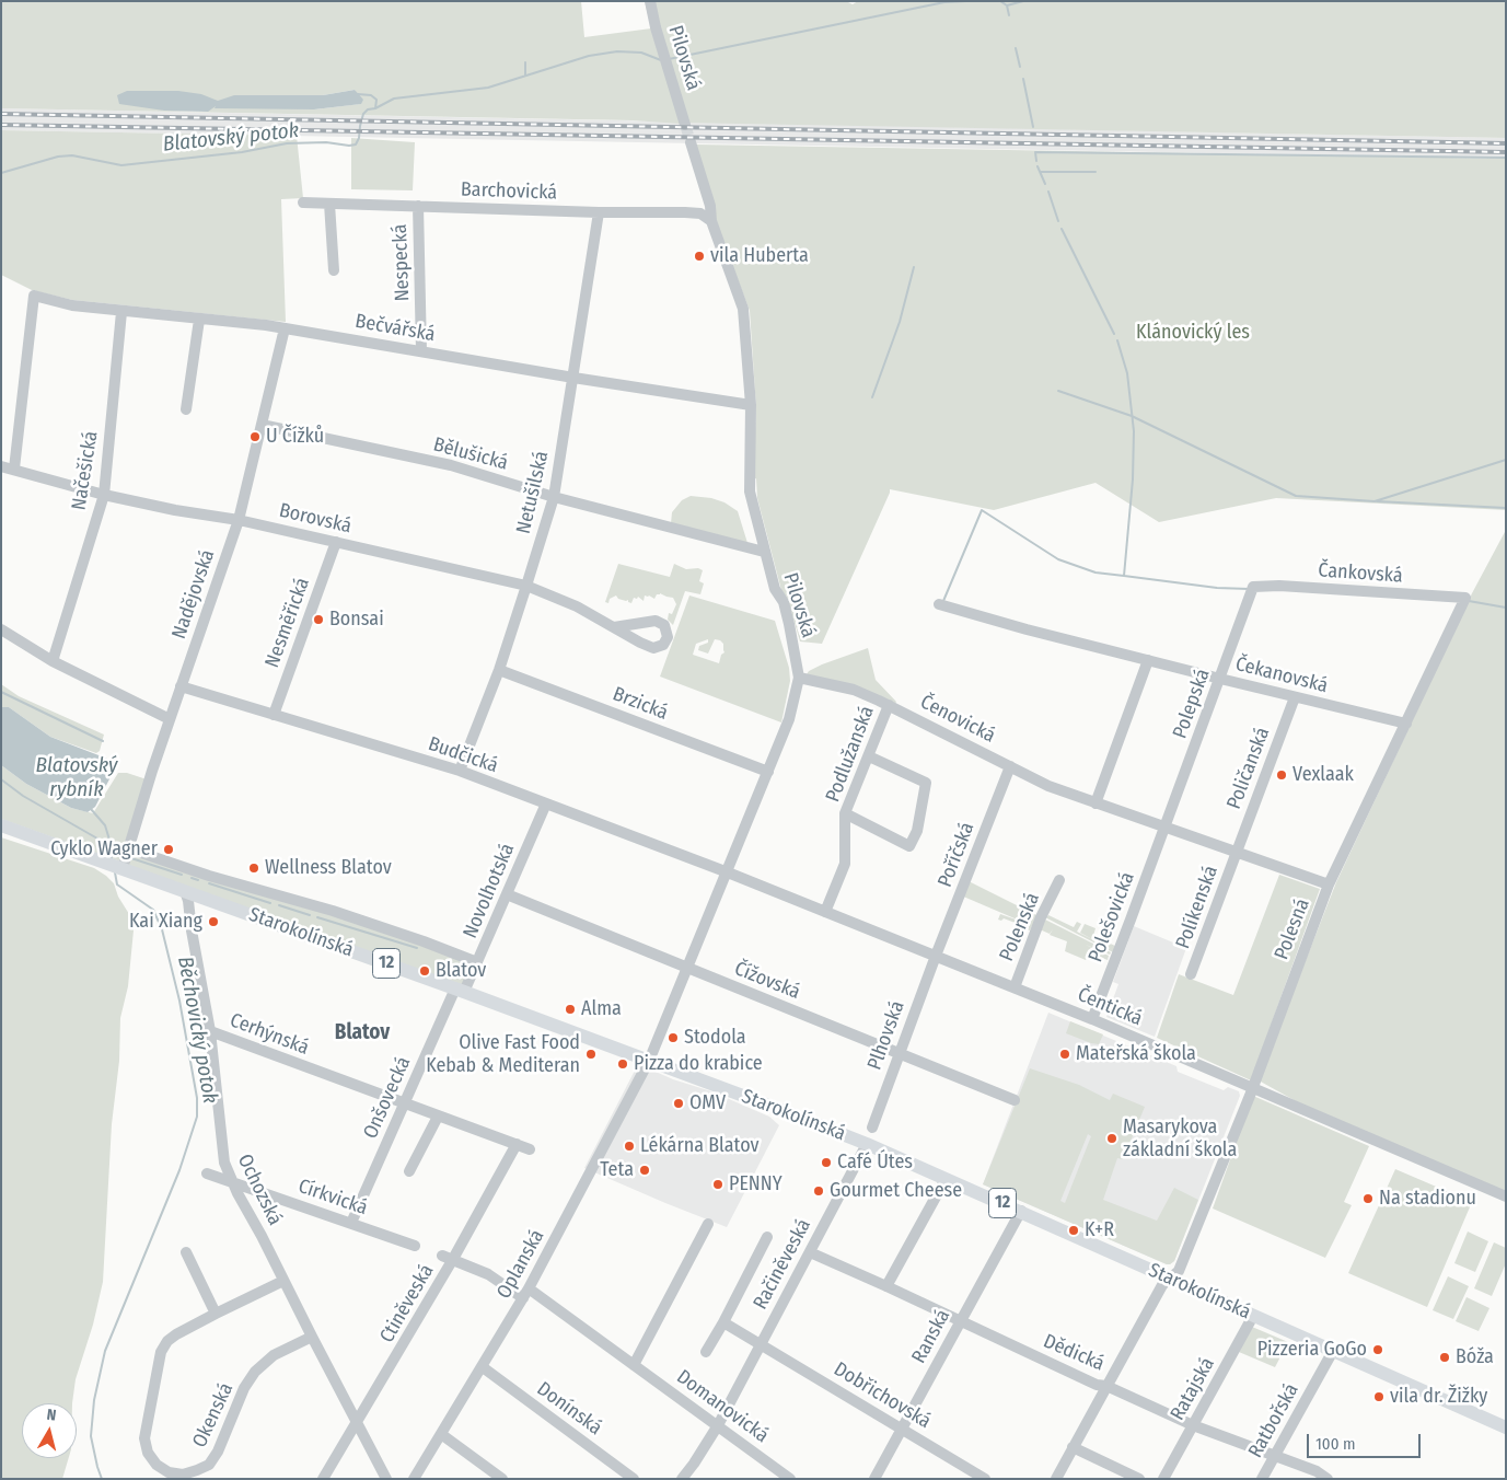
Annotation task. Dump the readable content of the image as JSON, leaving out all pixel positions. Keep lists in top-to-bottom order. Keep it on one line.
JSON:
{"streets":{"main road":["Starokolínská","12"],"street":["Pilovská","Barchovická","Nespecká","Bečvářská","Bělušická","Načešická","Netušilská","Borovská","Čankovská","Nadějovská","Nesměřická","Čekanovská","Brzická","Polepská","Čenovická","Podlužanská","Budčická","Poličanská","Poříčská","Novolhotská","Políkenská","Polešovická","Polenská","Polesná","Čížovská","Čentická","Cerhýnská","Plhovská","Onšovecká","Ochozská","Církvická","Oplanská","Račiněveská","Ctiněveská","Ranská","Dědická","Ratajská","Dobřichovská","Domanovická","Donínská","Okenská","Ratbořská"]},"crossings":[["Pilovská","Barchovická"],["Pilovská","Bečvářská"],["Pilovská","Bělušická"],["Pilovská","Brzická"],["Pilovská","Čenovická"],["Pilovská","Budčická"],["Pilovská","Starokolínská"],["Pilovská","Čížovská"],["Pilovská","Čentická"],["Pilovská","Oplanská"],["Barchovická","Nespecká"],["Barchovická","Netušilská"],["Nespecká","Bečvářská"],["Bečvářská","Načešická"],["Bečvářská","Netušilská"],["Bečvářská","Borovská"],["Bečvářská","Nadějovská"],["Bělušická","Netušilská"],["Bělušická","Nadějovská"],["Načešická","Borovská"],["Netušilská","Borovská"],["Netušilská","Brzická"],["Netušilská","Budčická"],["Borovská","Nadějovská"],["Borovská","Nesměřická"],["Čankovská","Polepská"],["Čankovská","Polesná"],["Nadějovská","Budčická"],["Nadějovská","Starokolínská"],["Nesměřická","Budčická"],["Čekanovská","Polepská"],["Čekanovská","Poličanská"],["Čekanovská","Polesná"],["Polepská","Čenovická"],["Polepská","Polešovická"],["Čenovická","Podlužanská"],["Čenovická","Poličanská"],["Čenovická","Poříčská"],["Čenovická","Políkenská"],["Čenovická","Polešovická"],["Čenovická","Polesná"],["Podlužanská","Čentická"],["Budčická","Novolhotská"],["Budčická","Čentická"],["Poličanská","Políkenská"],["Poříčská","Čentická"],["Poříčská","Plhovská"],["Novolhotská","Starokolínská"],["Novolhotská","Čížovská"],["Novolhotská","Onšovecká"],["Polešovická","Čentická"],["Polenská","Čentická"],["Polesná","Starokolínská"],["Polesná","Čentická"],["Polesná","Dědická"],["Starokolínská","Onšovecká"],["Starokolínská","Ochozská"],["Starokolínská","Oplanská"],["Starokolínská","Račiněveská"],["Starokolínská","Ranská"],["Starokolínská","Ratajská"],["Starokolínská","Ratbořská"],["Čížovská","Plhovská"],["Čentická","Plhovská"],["Cerhýnská","Onšovecká"],["Cerhýnská","Ochozská"],["Cerhýnská","Ctiněveská"],["Onšovecká","Církvická"],["Ochozská","Církvická"],["Ochozská","Ctiněveská"],["Ochozská","Okenská"],["Oplanská","Domanovická"],["Oplanská","Donínská"],["Račiněveská","Dědická"],["Račiněveská","Dobřichovská"],["Račiněveská","Domanovická"],["Ranská","Dědická"],["Ranská","Dobřichovská"],["Dědická","Ratajská"],["Dědická","Ratbořská"]],"districts":["Blatov"],"water":["Blatovský potok","Blatovský rybník","Běchovický potok"],"parks":["Klánovický les"],"places":["vila Huberta","U Čížků","Bonsai","Vexlaak","Cyklo Wagner","Wellness Blatov","Kai Xiang","Blatov","Alma","Stodola","Olive Fast Food Kebab & Mediteran","Mateřská škola","Pizza do krabice","OMV","Masarykova základní škola","Lékárna Blatov","Café Útes","Teta","PENNY","Gourmet Cheese","Na stadionu","K+R","Pizzeria GoGo","Bóža","vila dr. Žižky"],"scale_bar":"100 m","north":"top"}
